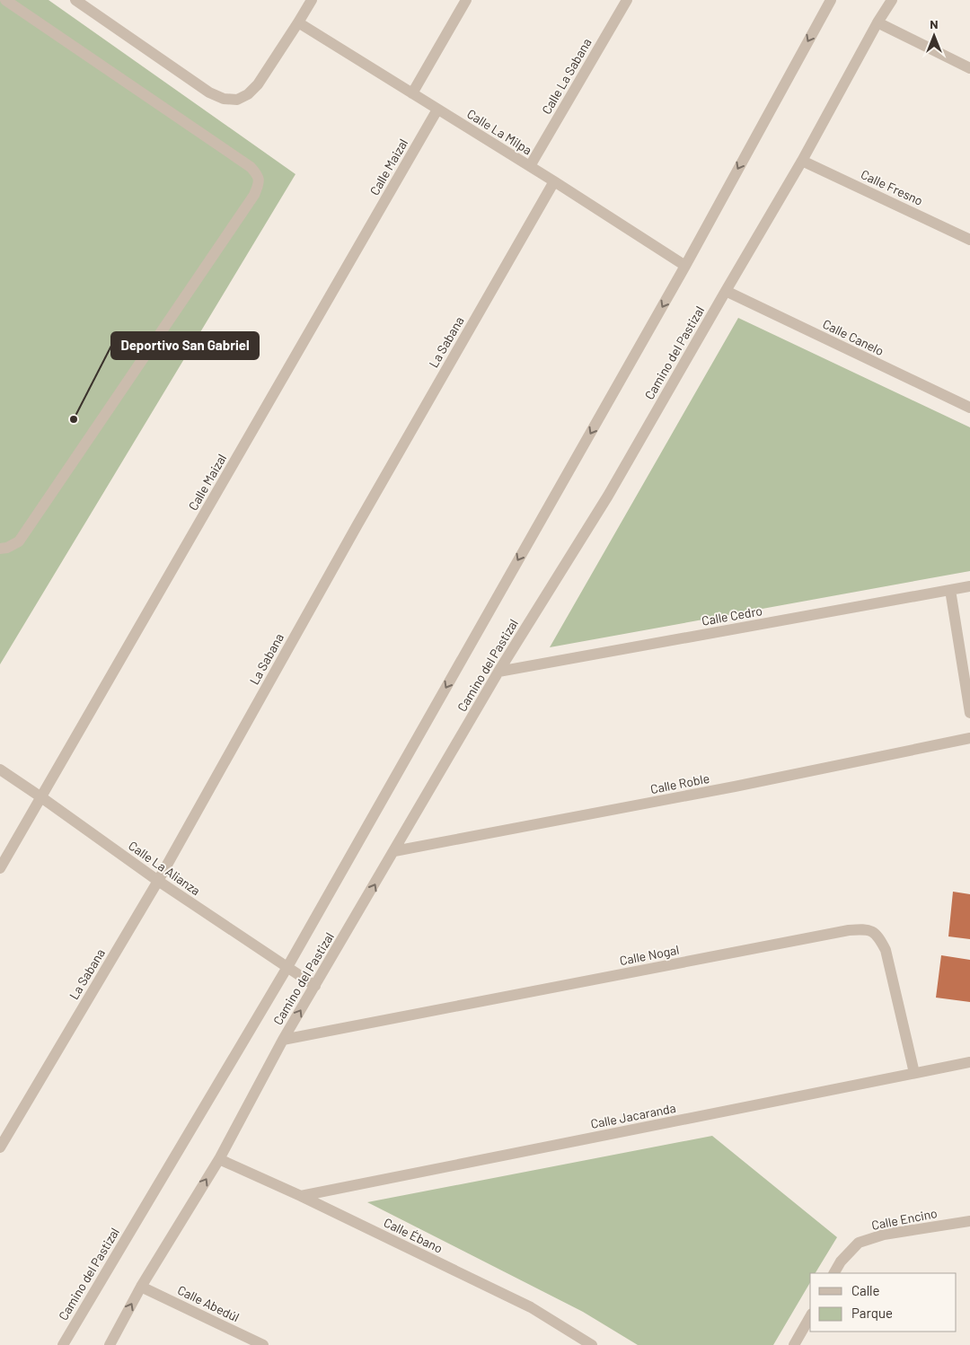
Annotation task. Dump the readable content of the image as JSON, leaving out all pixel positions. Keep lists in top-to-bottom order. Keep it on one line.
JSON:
{"streets":{"street":["Calle La Sabana","Calle La Milpa","Calle Maizal","Calle Fresno","Calle Canelo","La Sabana","Camino del Pastizal","Calle Cedro","Calle Roble","Calle La Alianza","Calle Nogal","Calle Jacaranda","Calle Encino","Calle Ébano","Calle Abedúl"]},"crossings":[["Calle La Sabana","Calle La Milpa"],["Calle La Milpa","Calle Maizal"],["Calle La Milpa","La Sabana"],["Calle La Milpa","Camino del Pastizal"],["Calle Maizal","Calle La Alianza"],["Calle Fresno","Camino del Pastizal"],["Calle Canelo","Camino del Pastizal"],["La Sabana","Calle La Alianza"],["Camino del Pastizal","Calle Cedro"],["Camino del Pastizal","Calle Roble"],["Camino del Pastizal","Calle La Alianza"],["Camino del Pastizal","Calle Nogal"],["Camino del Pastizal","Calle Ébano"],["Camino del Pastizal","Calle Abedúl"],["Calle Nogal","Calle Jacaranda"],["Calle Jacaranda","Calle Ébano"]],"places":["Deportivo San Gabriel"],"legend":["Calle","Parque"],"north":"top"}
